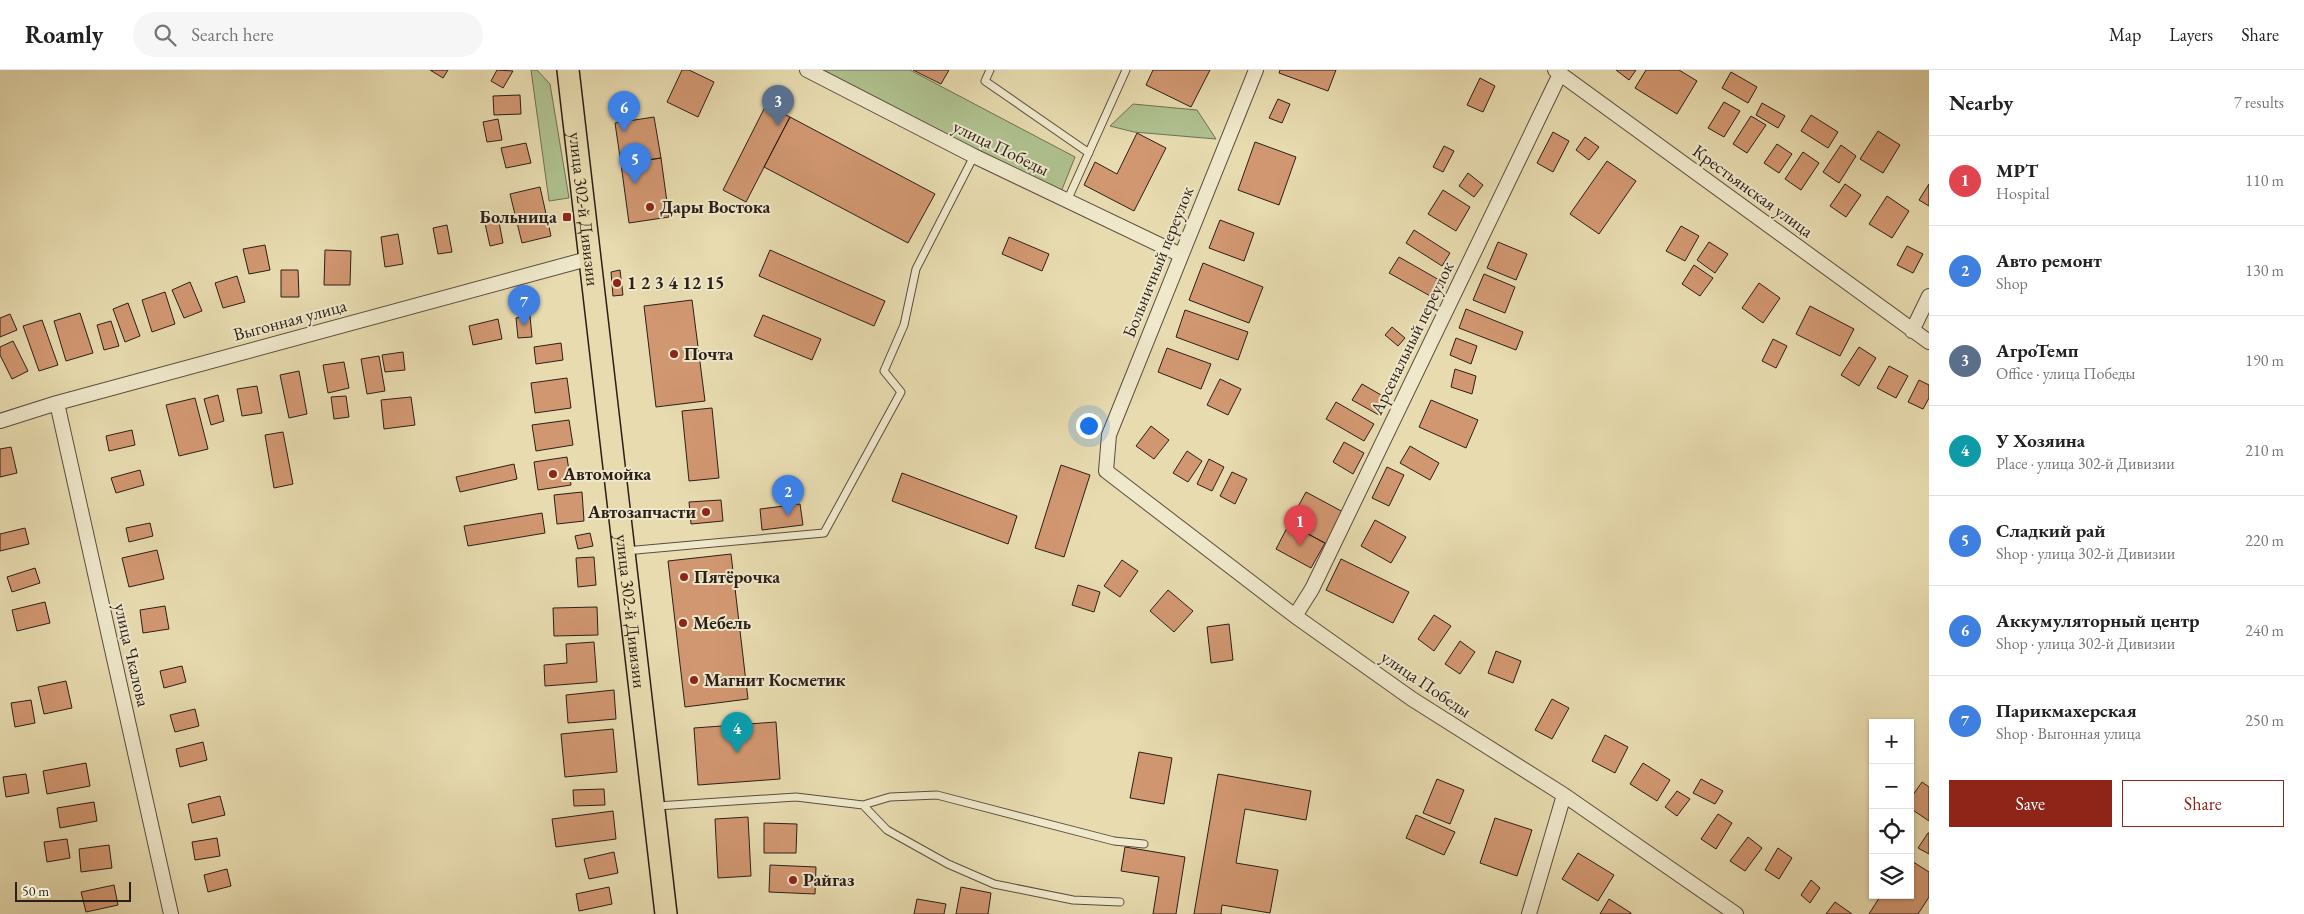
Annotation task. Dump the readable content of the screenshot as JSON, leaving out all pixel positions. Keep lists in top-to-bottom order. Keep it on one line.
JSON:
{"streets":{"main road":["улица 302-й Дивизии"],"street":["улица Победы","Крестьянская улица","Больничный переулок","Выгонная улица","Арсенальный переулок","улица Чкалова"]},"crossings":[["улица Победы","Больничный переулок"],["улица Победы","Арсенальный переулок"],["Крестьянская улица","Арсенальный переулок"],["улица 302-й Дивизии","Выгонная улица"],["Выгонная улица","улица Чкалова"]],"places":{"other":["Дары Востока","1 2 3 4 12 15","Почта","Автомойка","Автозапчасти","Пятёрочка","Мебель","Магнит Косметик","Райгаз"],"transit":["Больница"]},"scale_bar":"50 m","page":{"header":"Roamly","search":"Search here","nav":["Map","Layers","Share"],"heading":["Nearby","7 results"],"pins":["3","6","5","7","2","1","4"],"list":[{"mark":"1","name":"МРТ","note":"Hospital","value":"110 m"},{"mark":"2","name":"Авто ремонт","note":"Shop","value":"130 m"},{"mark":"3","name":"АгроТемп","note":"Office · улица Победы","value":"190 m"},{"mark":"4","name":"У Хозяина","note":"Place · улица 302-й Дивизии","value":"210 m"},{"mark":"5","name":"Сладкий рай","note":"Shop · улица 302-й Дивизии","value":"220 m"},{"mark":"6","name":"Аккумуляторный центр","note":"Shop · улица 302-й Дивизии","value":"240 m"},{"mark":"7","name":"Парикмахерская","note":"Shop · Выгонная улица","value":"250 m"}],"map_buttons":["+","−"],"buttons":["Save","Share"],"scale":"50 m"}}
